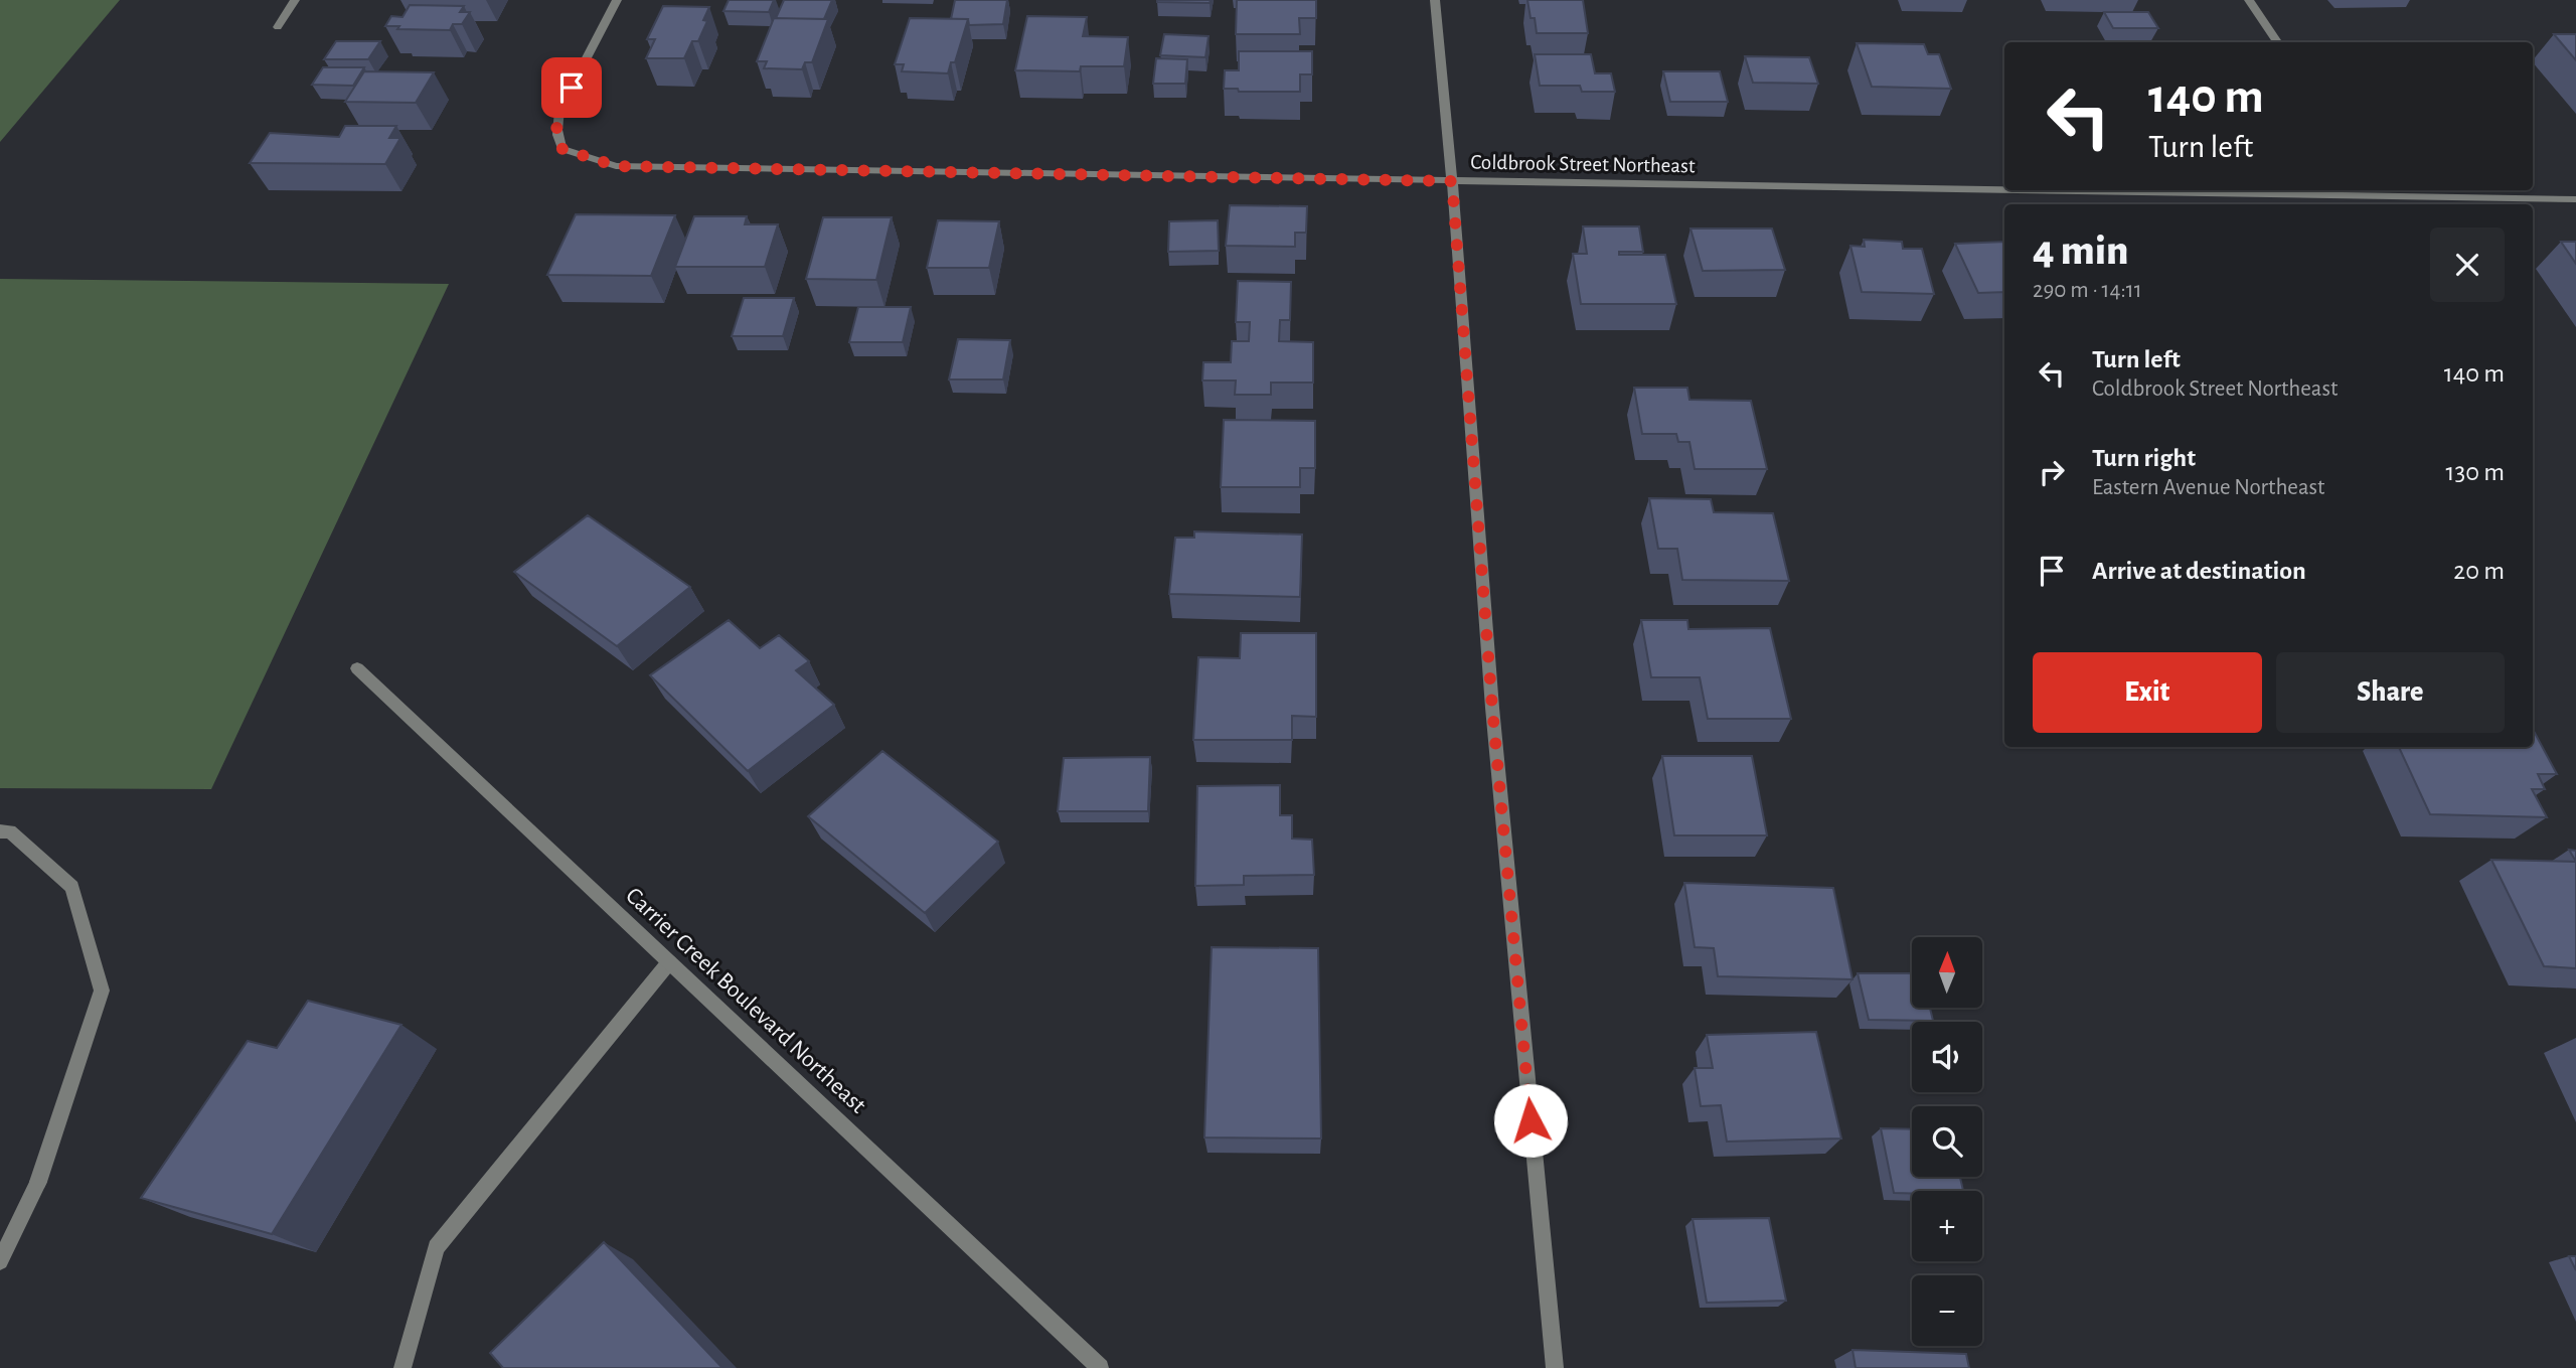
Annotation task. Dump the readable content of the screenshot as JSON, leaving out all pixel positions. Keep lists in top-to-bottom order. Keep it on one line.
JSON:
{"streets":{"street":["Coldbrook Street Northeast","Carrier Creek Boulevard Northeast"]},"north":"top","page":{"turn":["140 m","Turn left"],"heading":["4 min","290 m · 14:11"],"list":[{"name":"Turn left","note":"Coldbrook Street Northeast","value":"140 m"},{"name":"Turn right","note":"Eastern Avenue Northeast","value":"130 m"},{"name":"Arrive at destination","value":"20 m"}],"buttons":["Exit","Share"],"map_buttons":["+","−"]}}
